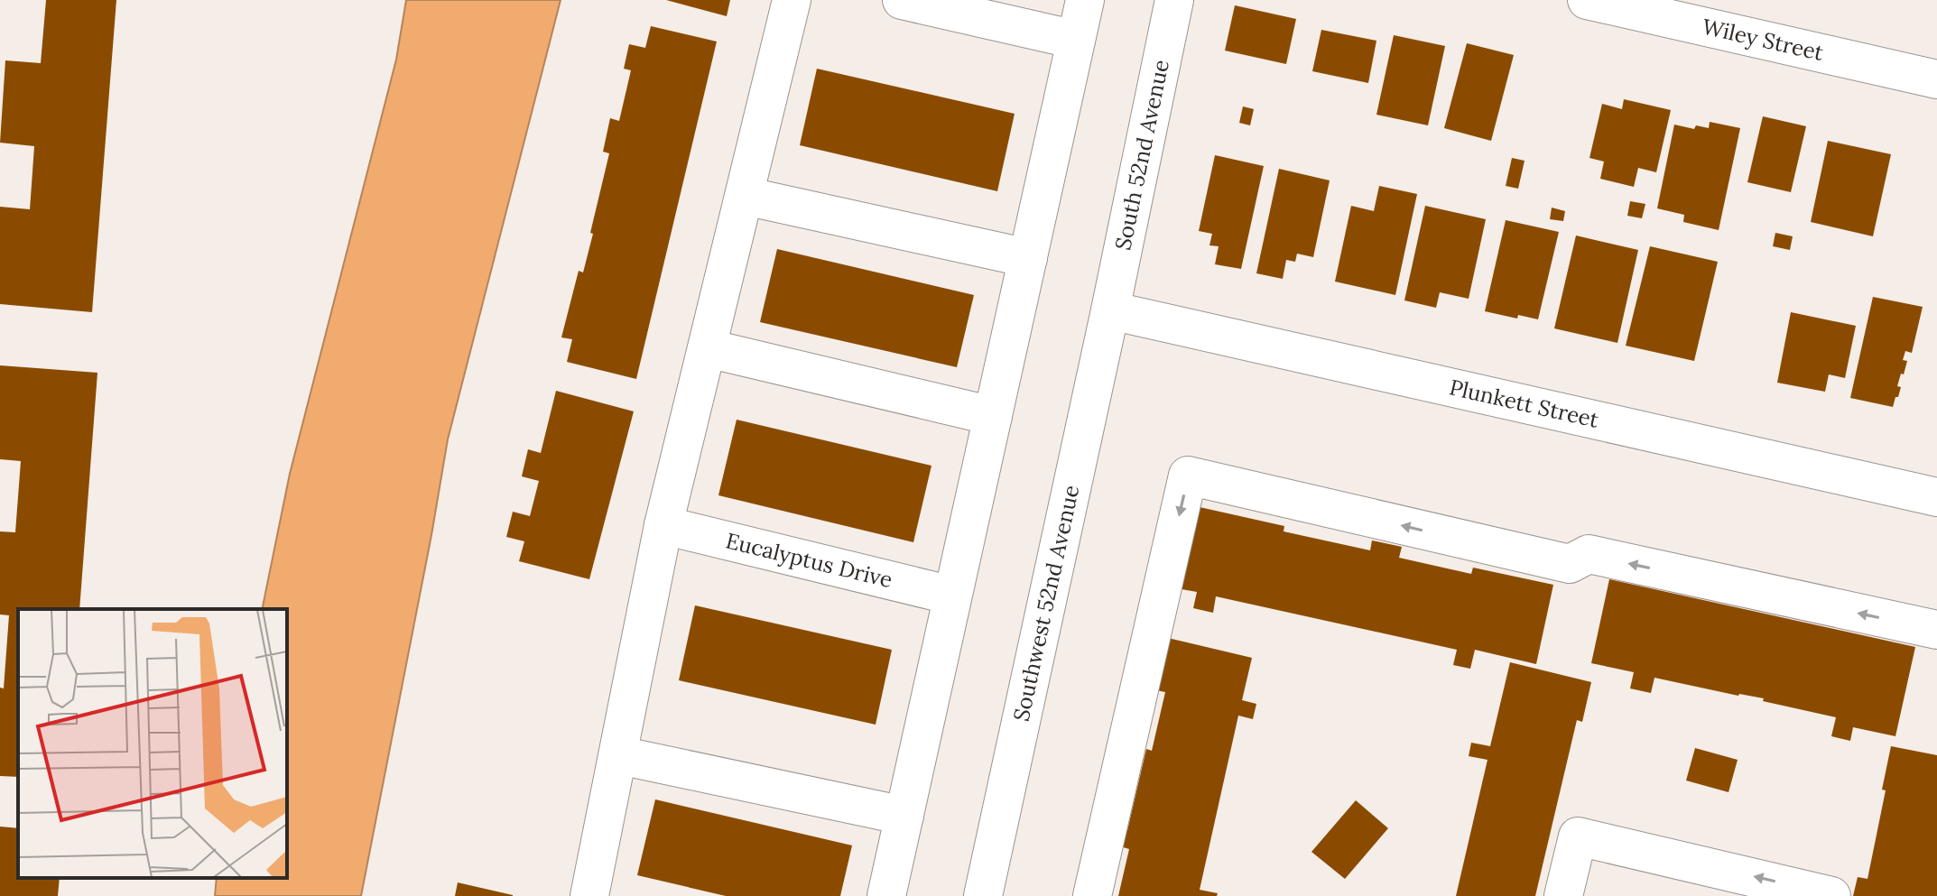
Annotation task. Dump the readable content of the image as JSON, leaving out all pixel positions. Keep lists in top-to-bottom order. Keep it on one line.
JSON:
{"streets":{"street":["Wiley Street","South 52nd Avenue","Plunkett Street","Eucalyptus Drive","Southwest 52nd Avenue"]},"crossings":[["South 52nd Avenue","Plunkett Street"],["South 52nd Avenue","Southwest 52nd Avenue"],["Plunkett Street","Southwest 52nd Avenue"]]}
